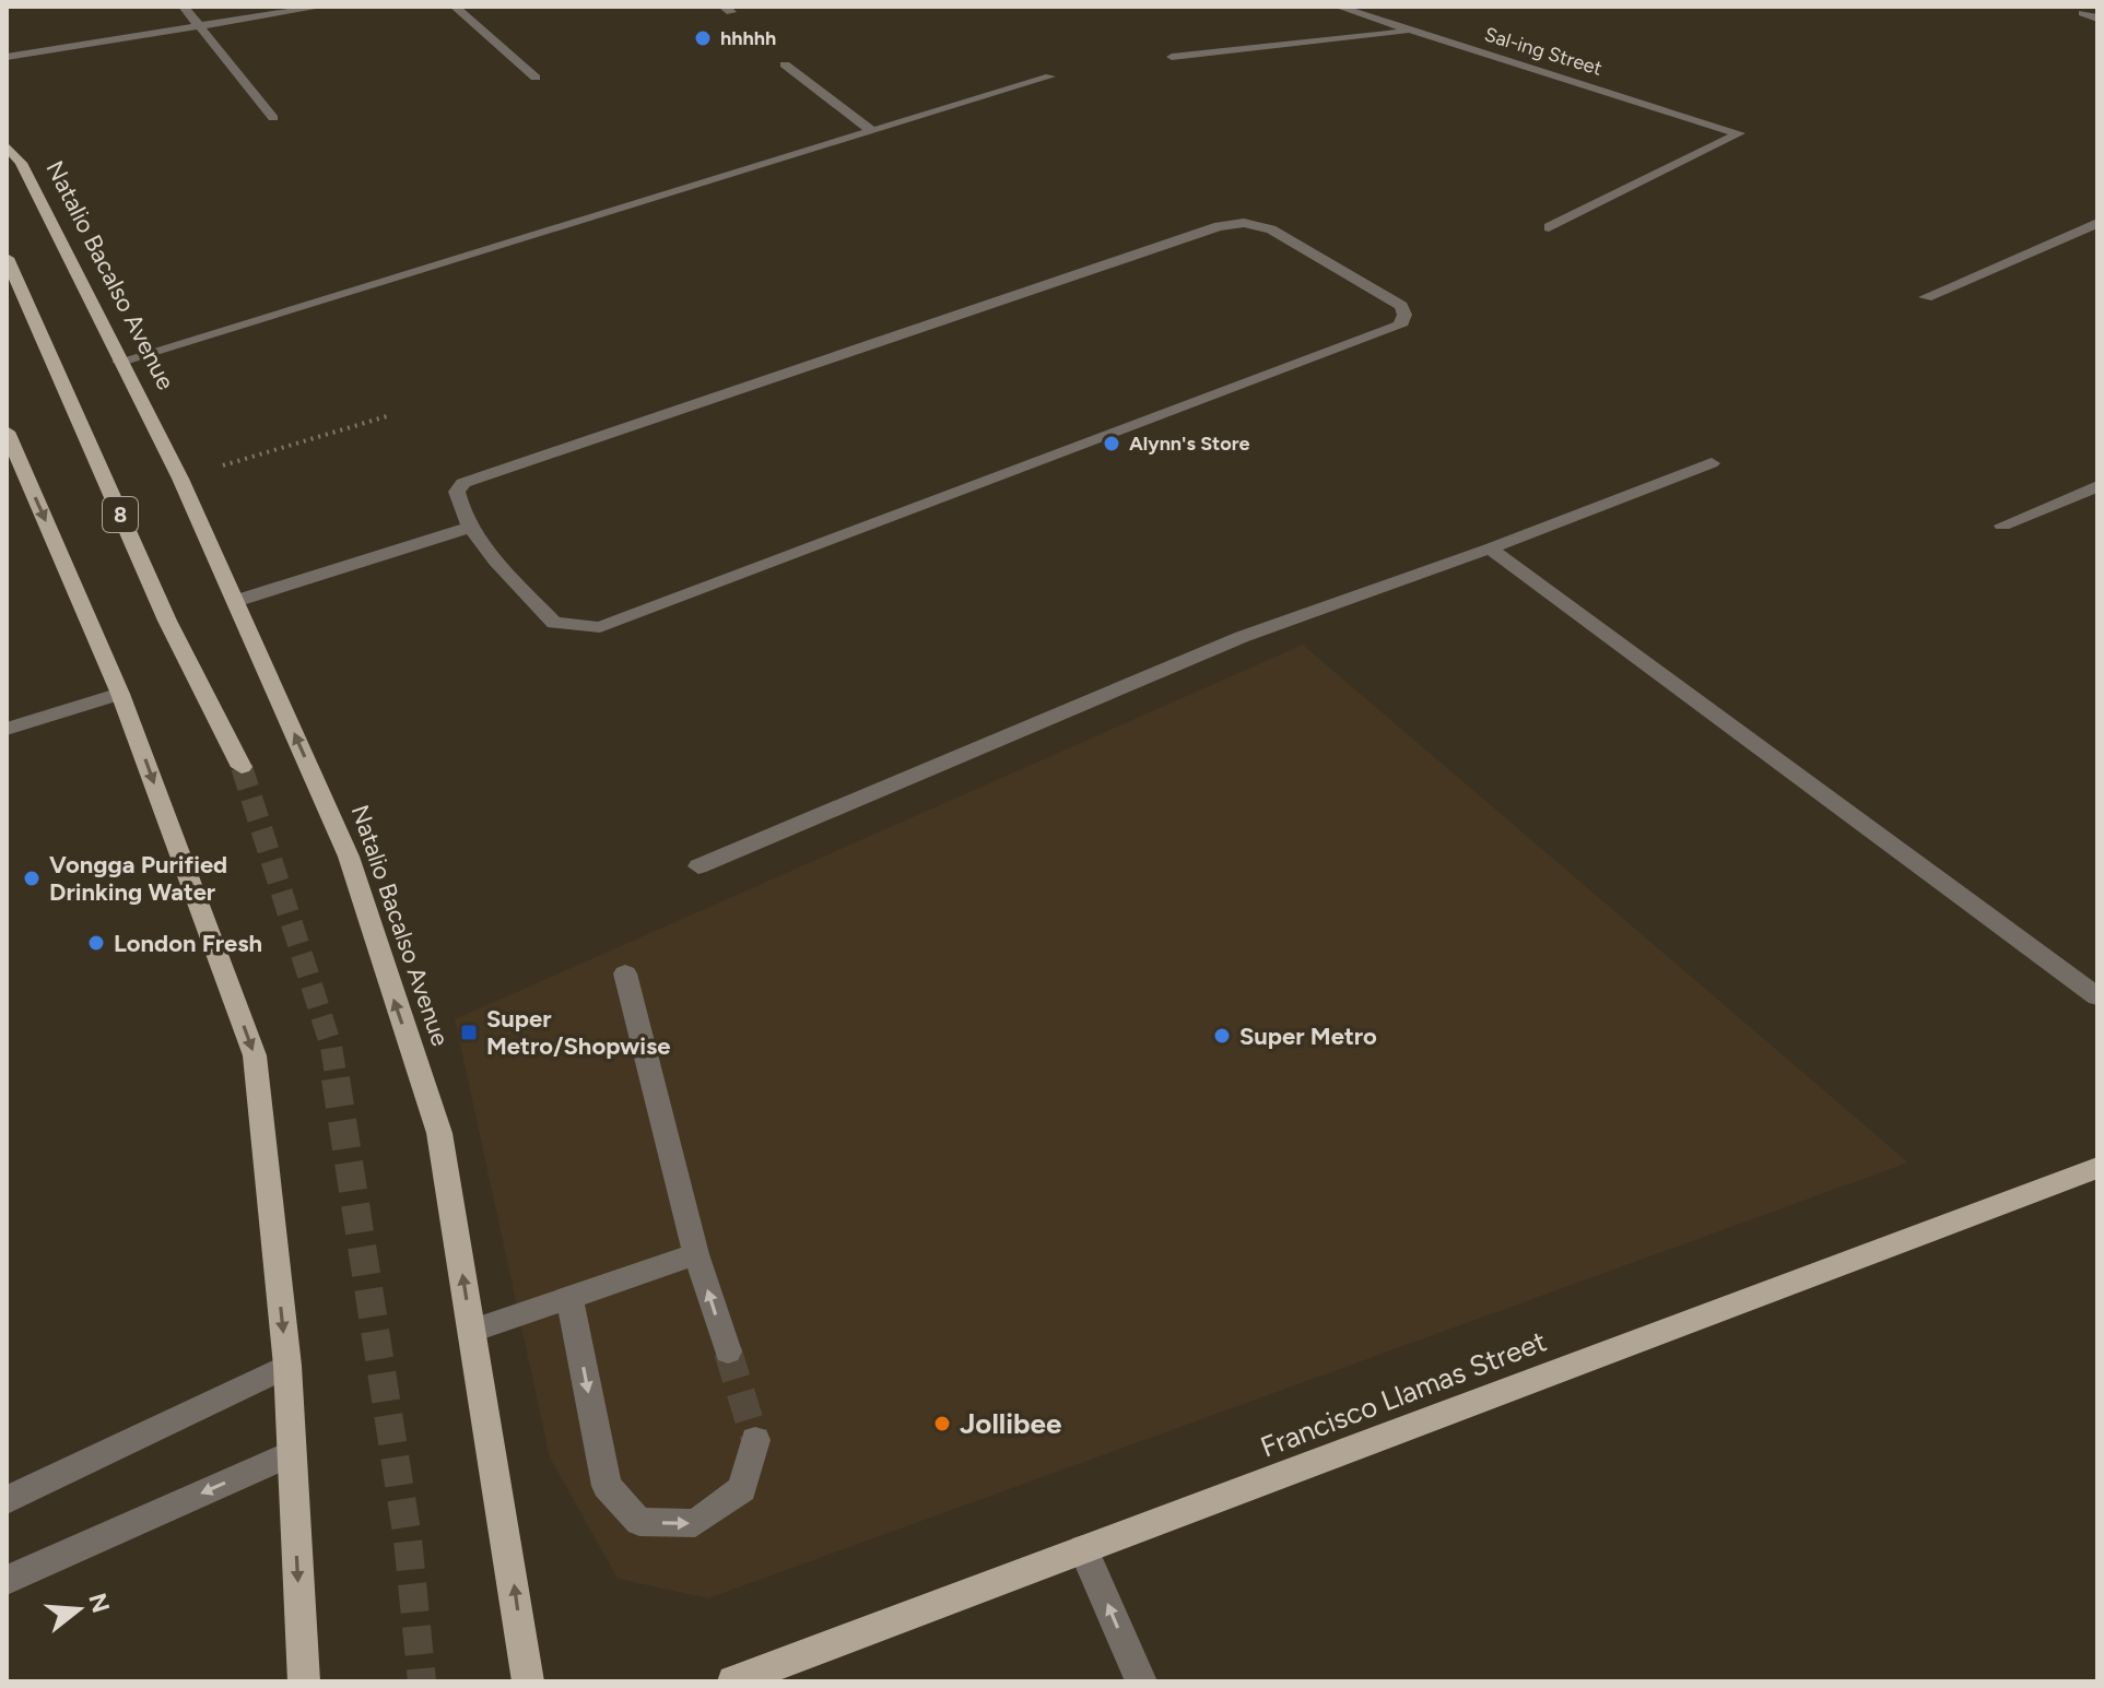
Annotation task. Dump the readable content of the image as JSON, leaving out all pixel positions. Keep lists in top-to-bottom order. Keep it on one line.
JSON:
{"streets":{"main road":["Natalio Bacalso Avenue","8","Francisco Llamas Street"],"street":["Sal-ing Street"]},"places":{"other":["hhhhh","Alynn's Store","Vongga Purified Drinking Water","London Fresh","Super Metro","Jollibee"],"transit":["Super Metro/Shopwise"]},"north":"right"}
